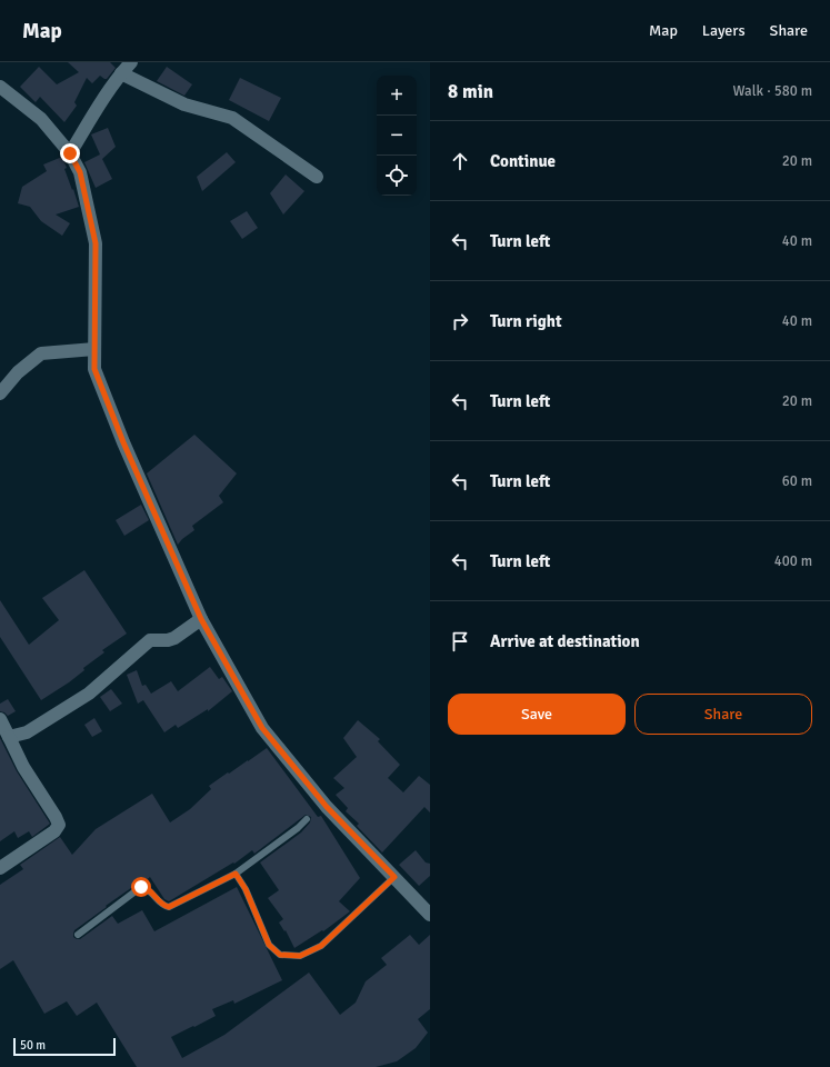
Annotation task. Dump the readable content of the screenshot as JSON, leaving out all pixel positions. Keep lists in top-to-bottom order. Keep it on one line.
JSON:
{"scale_bar":"50 m","page":{"header":"Map","nav":["Map","Layers","Share"],"heading":["8 min","Walk · 580 m"],"map_buttons":["+","−"],"list":[["Continue","20 m"],["Turn left","40 m"],["Turn right","40 m"],["Turn left","20 m"],["Turn left","60 m"],["Turn left","400 m"],"Arrive at destination"],"buttons":["Save","Share"],"scale":"50 m"}}
